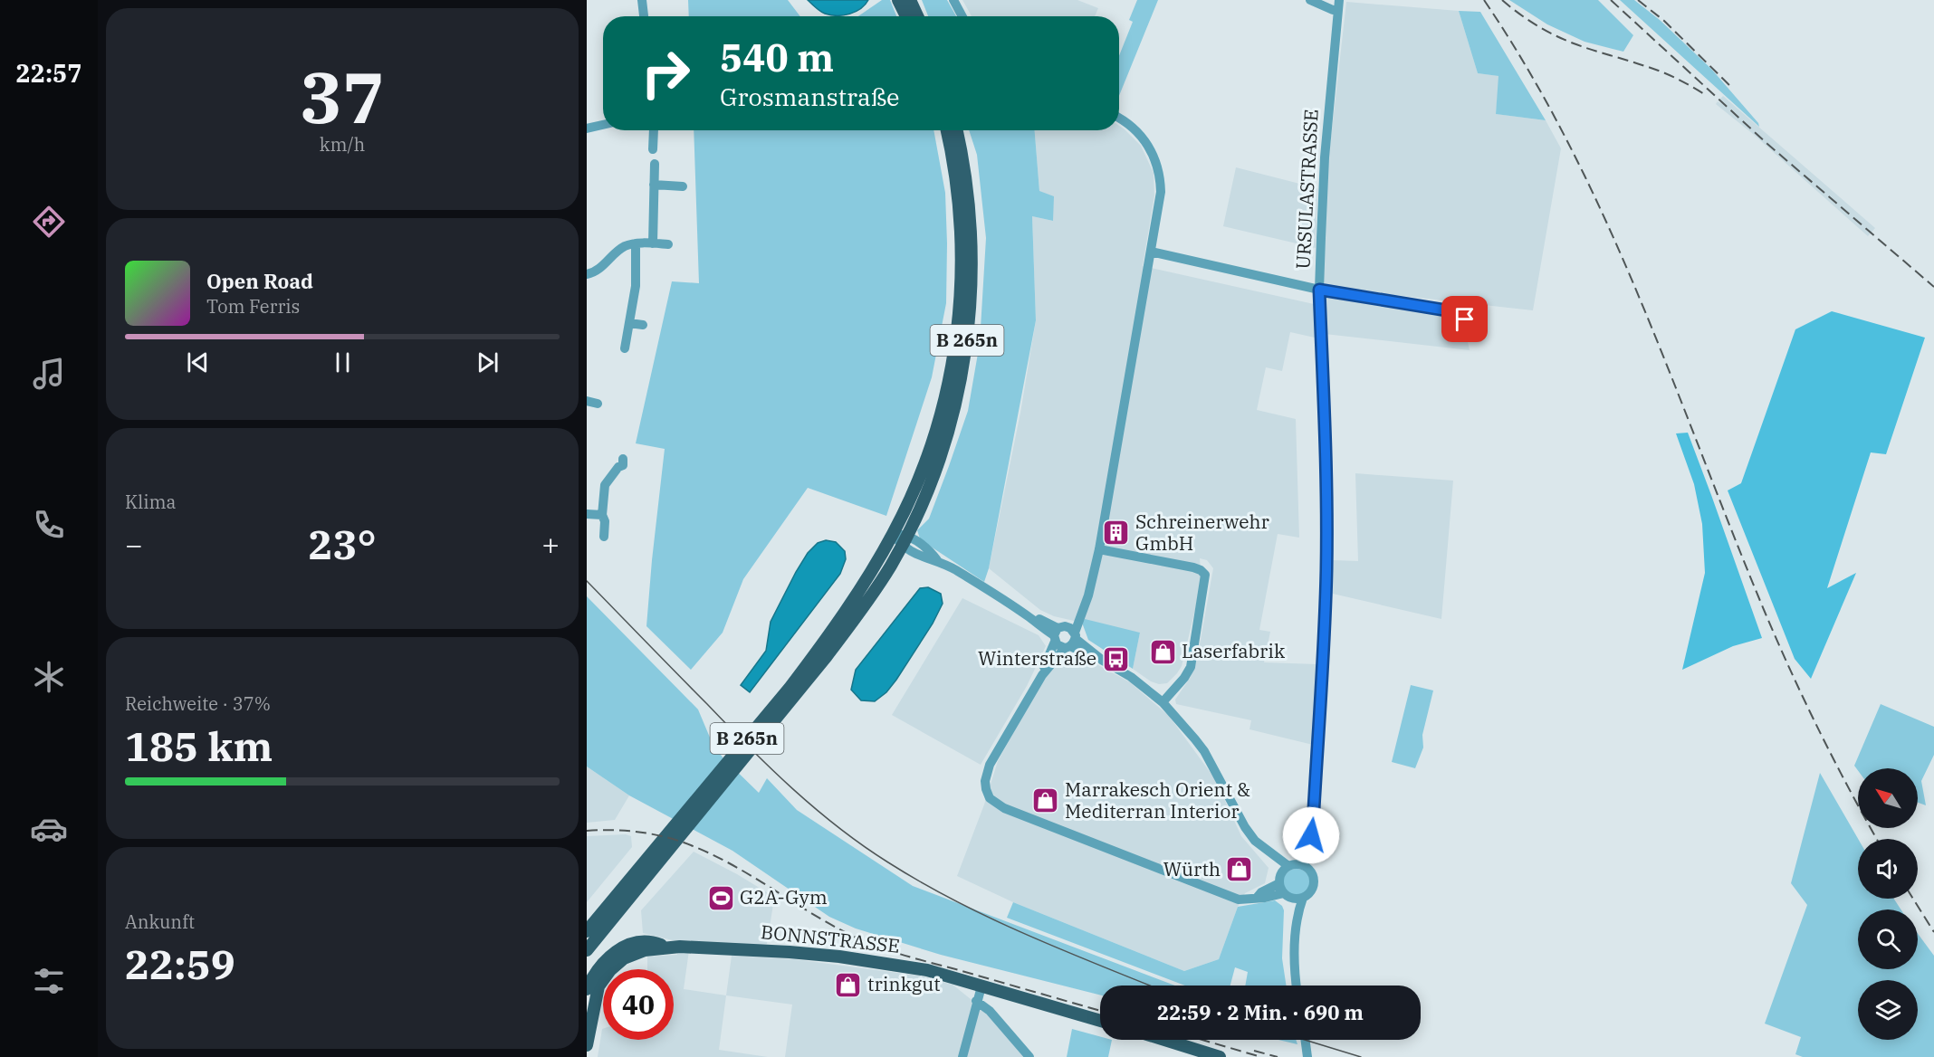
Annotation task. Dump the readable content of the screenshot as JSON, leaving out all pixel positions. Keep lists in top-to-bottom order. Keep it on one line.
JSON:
{"streets":{"main road":["B 265n","BONNSTRASSE"],"street":["URSULASTRASSE"]},"places":{"building":["Schreinerwehr GmbH"],"shop":["Laserfabrik","Marrakesch Orient & Mediterran Interior","Würth","trinkgut"],"bus stop":["Winterstraße"],"sports":["G2A-Gym"]},"north":"top left","page":{"tabs":"22:57","tile":[["37","km/h"],"Klima",["Reichweite · 37%","185 km"],["Ankunft","22:59"]],"turn":["540 m","Grosmanstraße"],"song":["Open Road","Tom Ferris"],"heat":["−","23°","+"],"limit":"40","trip":"22:59 · 2 Min. · 690 m"}}
